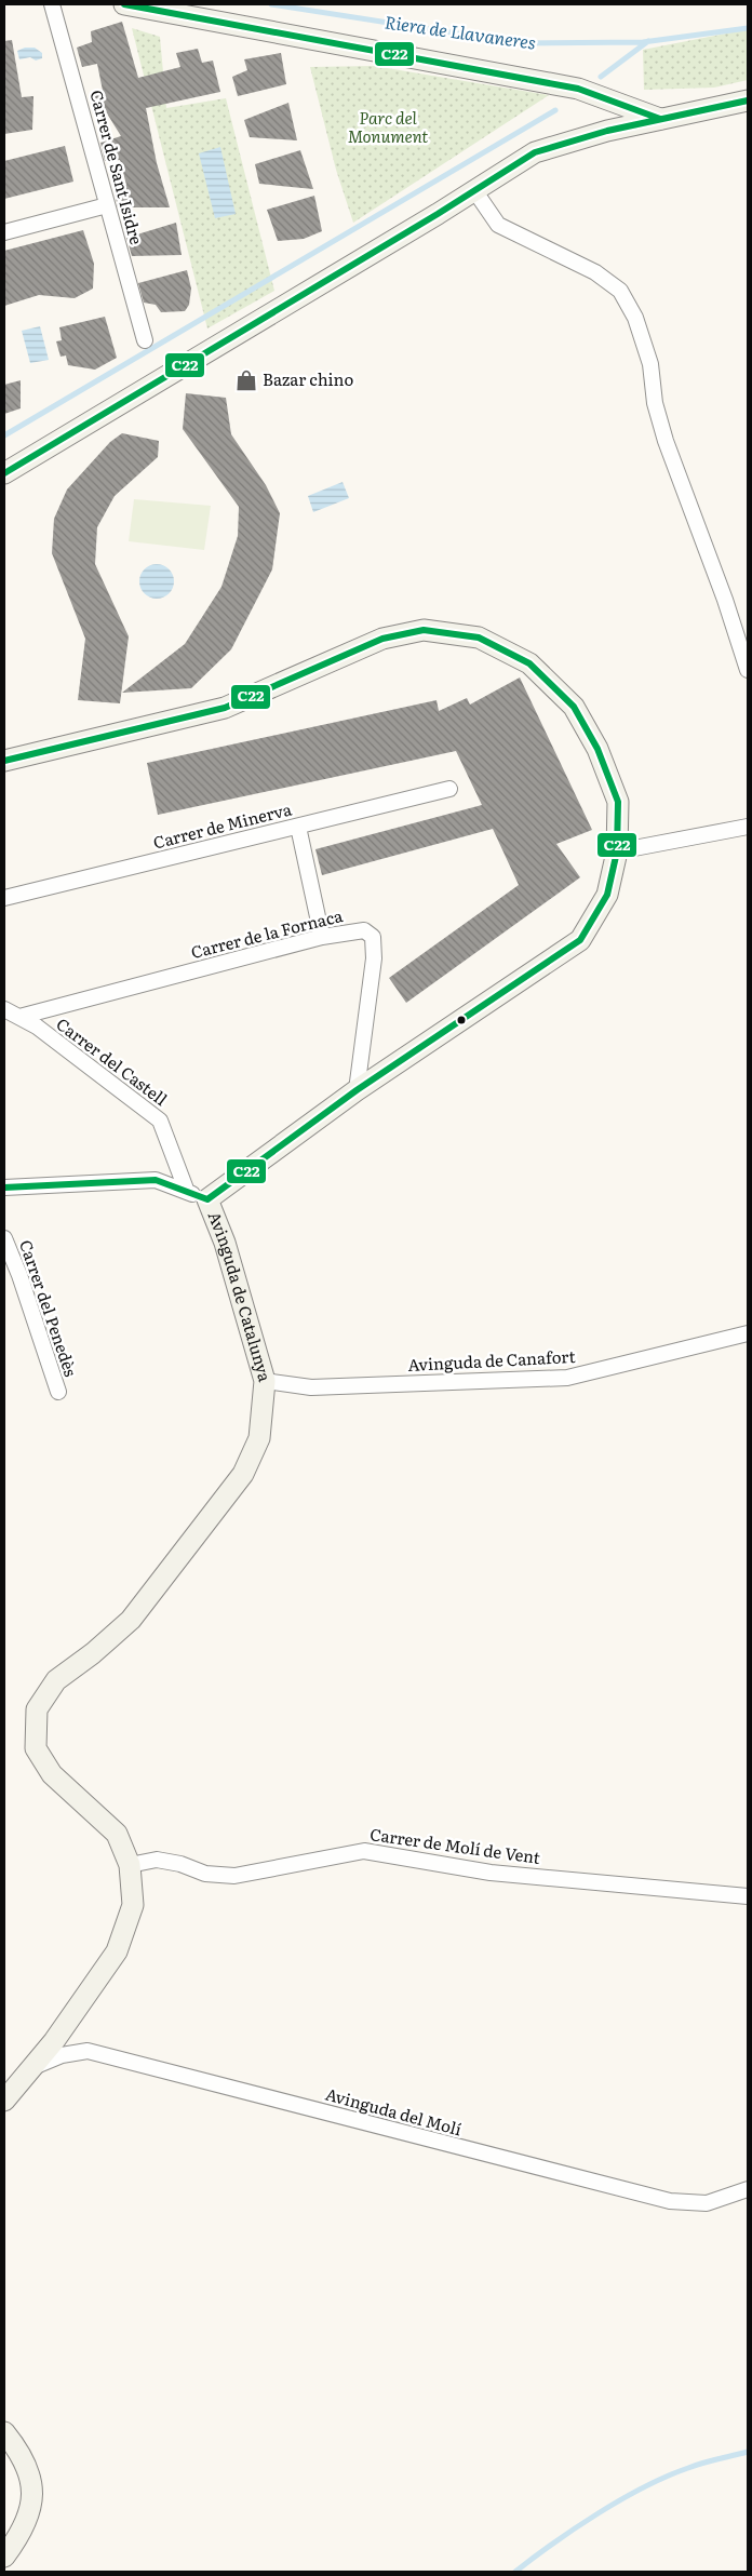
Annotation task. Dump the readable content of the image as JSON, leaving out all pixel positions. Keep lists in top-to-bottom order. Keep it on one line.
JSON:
{"streets":{"street":["Carrer de Sant Isidre","Carrer de Minerva","Carrer de la Fornaca","Carrer del Castell","Avinguda de Catalunya","Carrer del Penedès","Avinguda de Canafort","Carrer de Molí de Vent","Avinguda del Molí"]},"crossings":[["Carrer de la Fornaca","Carrer del Castell"],["Carrer de la Fornaca","Avinguda de Catalunya"],["Avinguda de Catalunya","Avinguda de Canafort"],["Avinguda de Catalunya","Carrer de Molí de Vent"],["Avinguda de Catalunya","Avinguda del Molí"]],"water":["Riera de Llavaneres"],"parks":["Parc del Monument"],"places":{"shop":["Bazar chino"]},"lines":["transit line C22"]}
